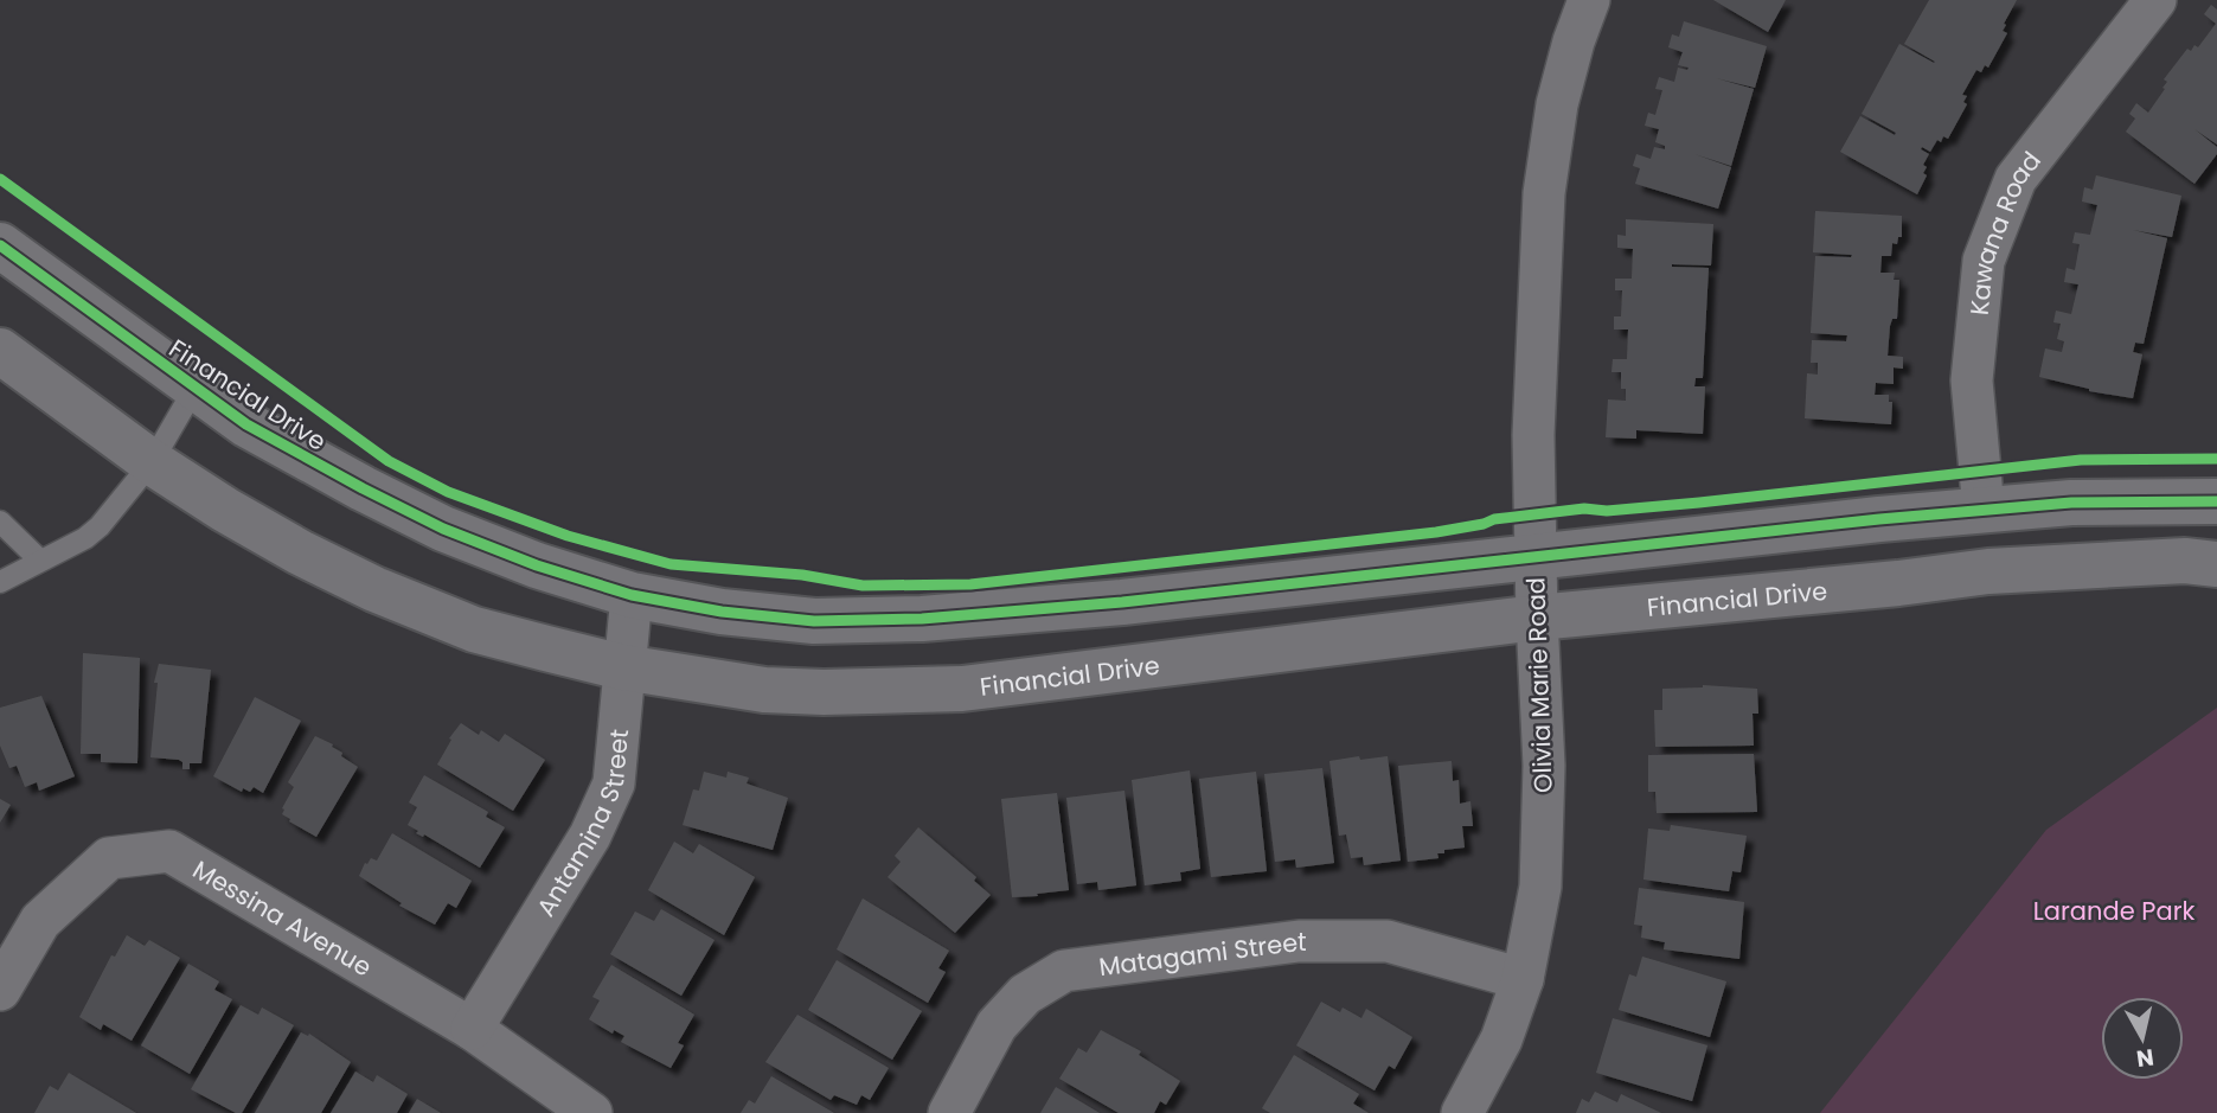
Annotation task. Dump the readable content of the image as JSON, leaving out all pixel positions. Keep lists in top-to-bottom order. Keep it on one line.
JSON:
{"streets":{"street":["Kawana Road","Financial Drive","Olivia Marie Road","Antamina Street","Messina Avenue","Matagami Street"]},"crossings":[["Kawana Road","Financial Drive"],["Financial Drive","Olivia Marie Road"],["Financial Drive","Antamina Street"],["Olivia Marie Road","Matagami Street"],["Antamina Street","Messina Avenue"]],"parks":["Larande Park"],"north":"bottom"}
